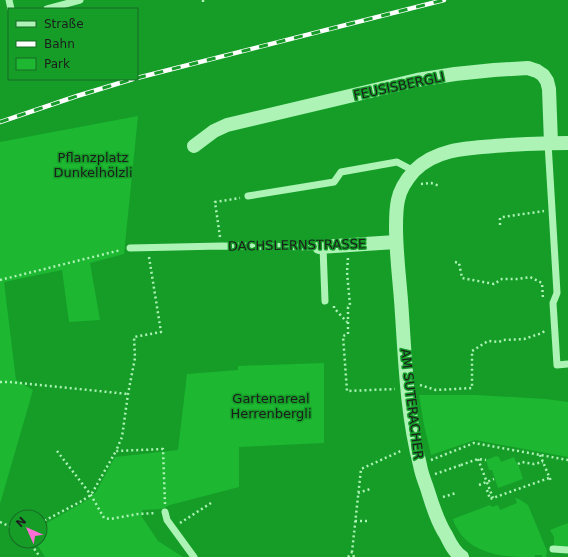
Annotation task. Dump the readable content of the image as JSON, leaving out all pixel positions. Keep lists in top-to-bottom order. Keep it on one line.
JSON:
{"streets":{"street":["FEUSISBERGLI","DACHSLERNSTRASSE","AM SUTERACHER"]},"crossings":[["DACHSLERNSTRASSE","AM SUTERACHER"]],"parks":["Pflanzplatz Dunkelhölzli","Gartenareal Herrenbergli"],"legend":["Straße","Bahn","Park"],"north":"top left"}
